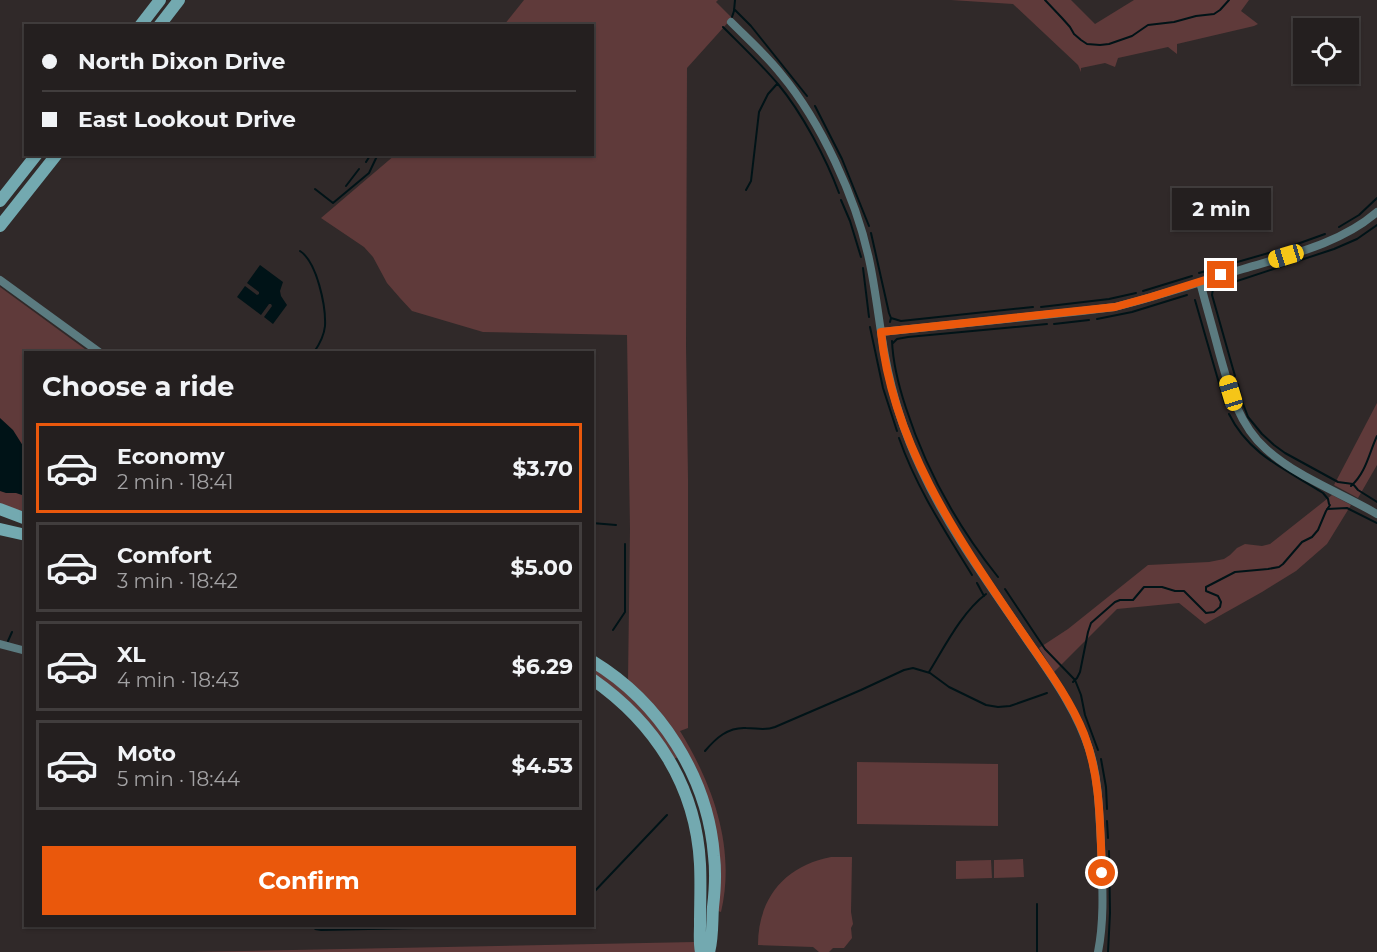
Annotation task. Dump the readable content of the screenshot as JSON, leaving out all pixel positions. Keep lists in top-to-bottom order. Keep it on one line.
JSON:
{"page":{"banner":["North Dixon Drive","East Lookout Drive"],"bubble":"2 min","heading":"Choose a ride","list":[{"name":"Economy","note":"2 min · 18:41","value":"$3.70"},{"name":"Comfort","note":"3 min · 18:42","value":"$5.00"},{"name":"XL","note":"4 min · 18:43","value":"$6.29"},{"name":"Moto","note":"5 min · 18:44","value":"$4.53"}],"buttons":"Confirm"}}
